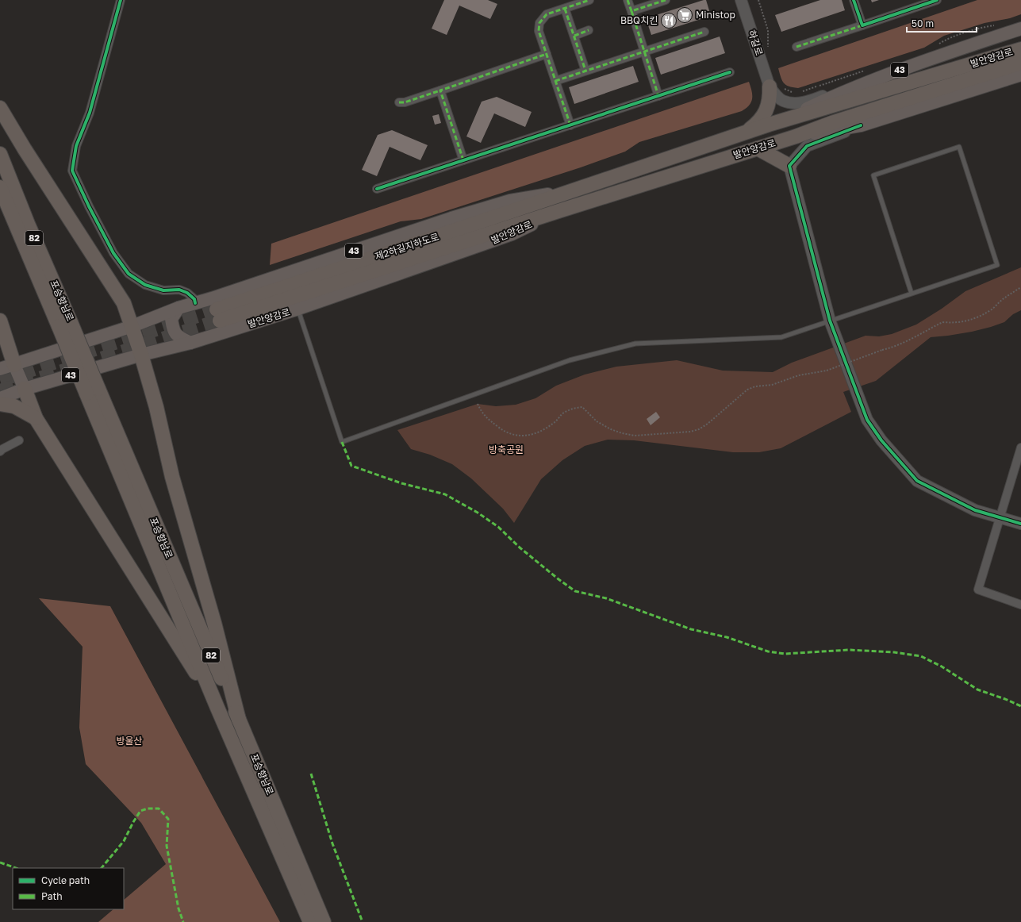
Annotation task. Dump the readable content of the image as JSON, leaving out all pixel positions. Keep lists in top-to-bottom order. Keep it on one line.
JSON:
{"streets":{"highway":["발안양감로","43","82","제2하길지하도로","포승향남로"],"street":["하길로"]},"crossings":[["발안양감로","43"],["발안양감로","제2하길지하도로"]],"parks":["방축공원","방울산"],"places":{"supermarket":["Ministop"],"restaurant":["BBQ치킨"]},"legend":["Cycle path","Path"],"scale_bar":"50 m"}
